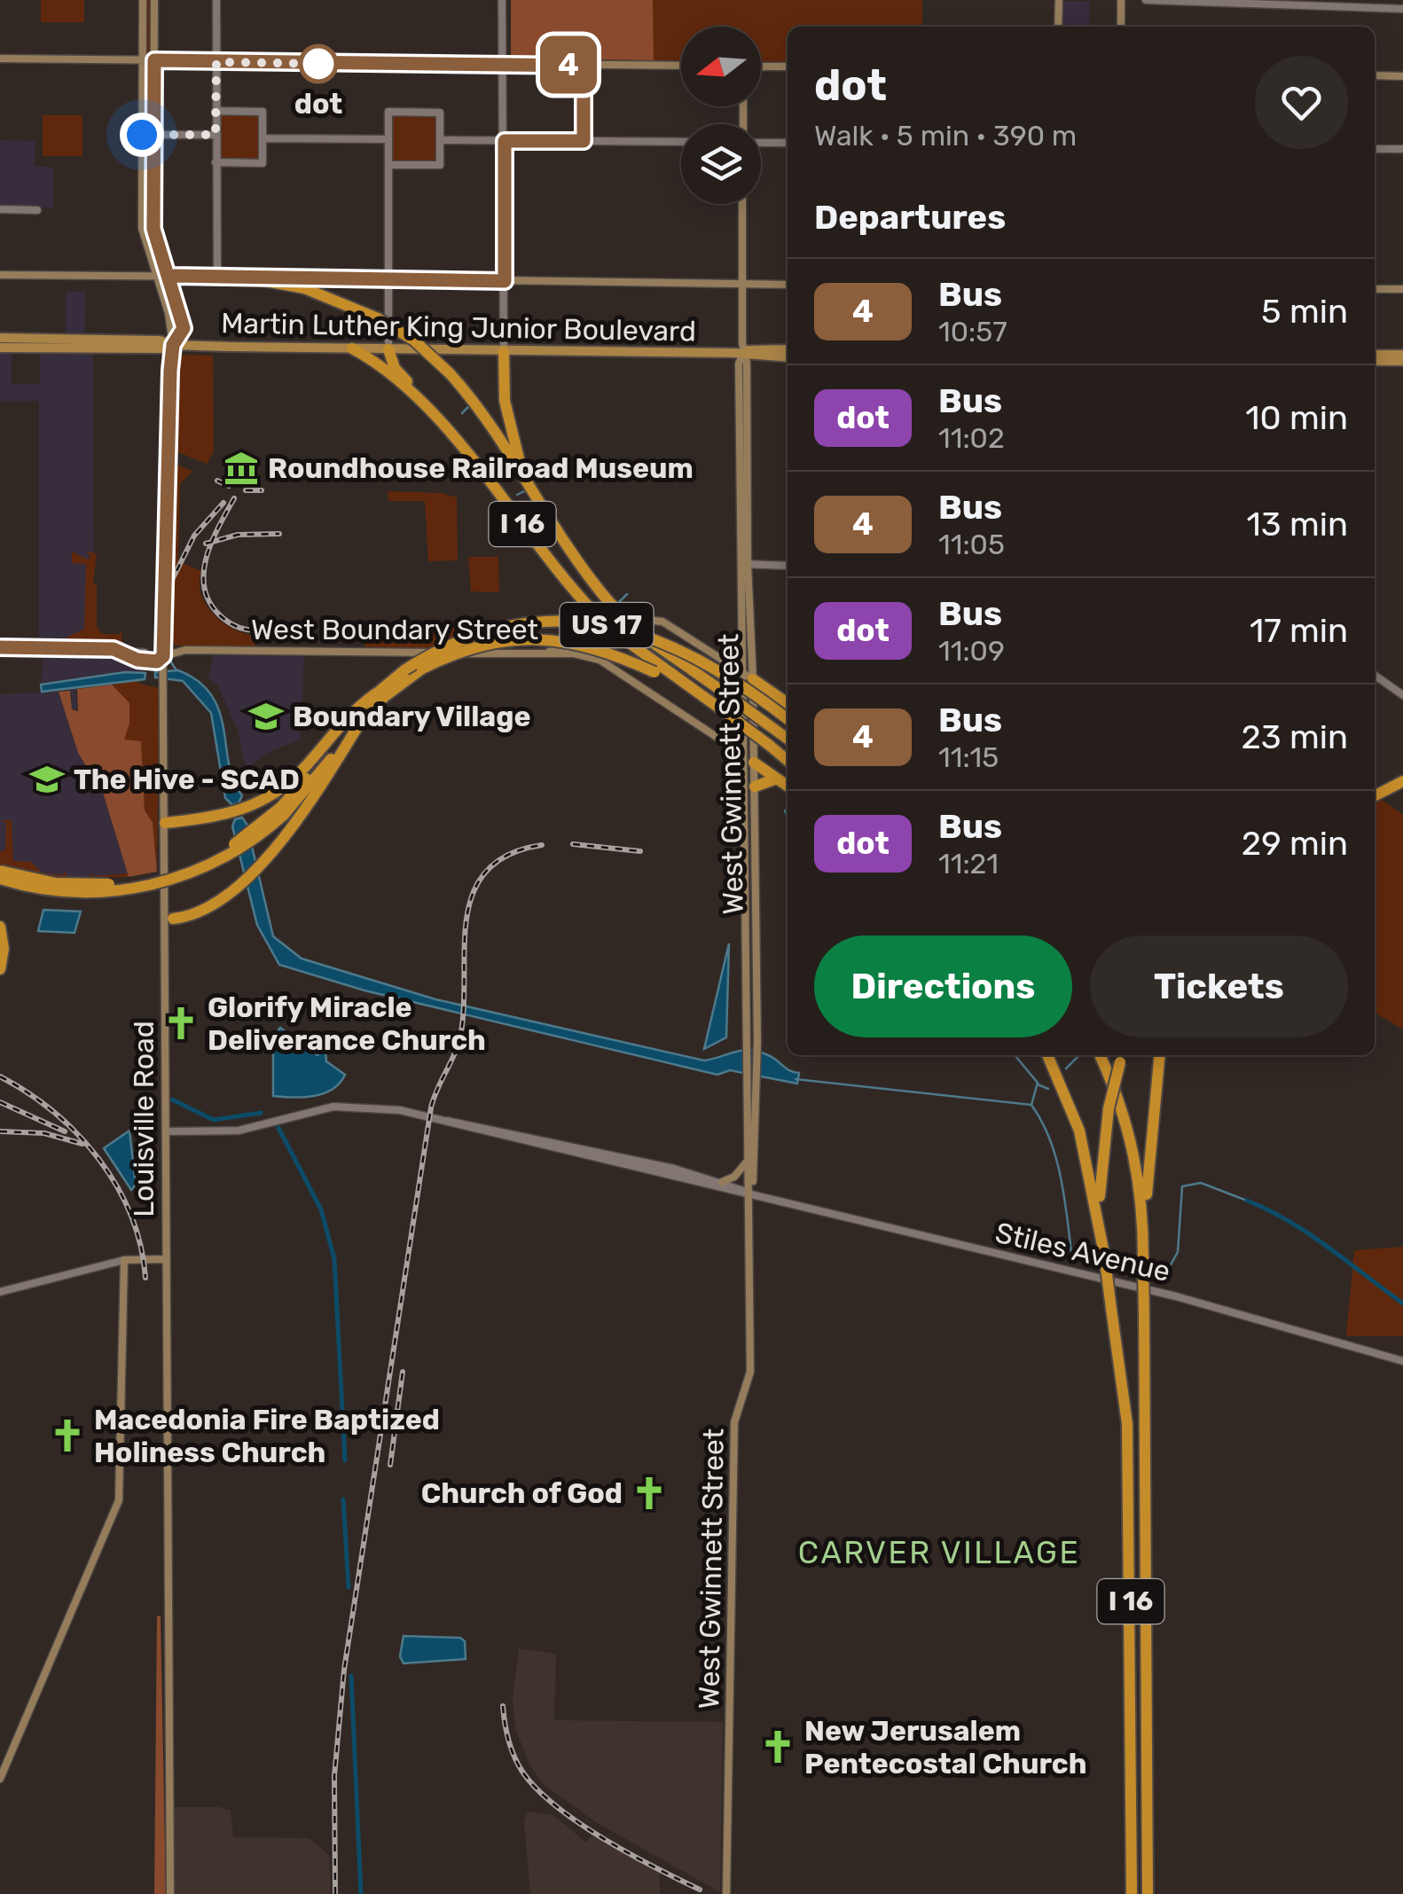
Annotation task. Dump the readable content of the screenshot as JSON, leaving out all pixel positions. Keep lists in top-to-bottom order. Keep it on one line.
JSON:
{"streets":{"highway":["I 16","US 17"],"main road":["Martin Luther King Junior Boulevard","West Boundary Street","West Gwinnett Street","Louisville Road"],"street":["Stiles Avenue"]},"crossings":[["Martin Luther King Junior Boulevard","I 16"],["Martin Luther King Junior Boulevard","West Gwinnett Street"],["Martin Luther King Junior Boulevard","Louisville Road"],["I 16","US 17"],["West Boundary Street","West Gwinnett Street"],["West Boundary Street","Louisville Road"],["West Gwinnett Street","Stiles Avenue"],["Louisville Road","Stiles Avenue"]],"districts":["CARVER VILLAGE"],"places":{"other":["dot"],"museum":["Roundhouse Railroad Museum"],"school or university":["Boundary Village","The Hive - SCAD"],"church":["Glorify Miracle Deliverance Church","Macedonia Fire Baptized Holiness Church","Church of God","New Jerusalem Pentecostal Church"]},"lines":["bus line 4"],"north":"left","page":{"on_map":"4","heading":[["dot","Walk · 5 min · 390 m"],"Departures"],"list":[{"mark":"4","name":"Bus","note":"10:57","value":"5 min"},{"mark":"dot","name":"Bus","note":"11:02","value":"10 min"},{"mark":"4","name":"Bus","note":"11:05","value":"13 min"},{"mark":"dot","name":"Bus","note":"11:09","value":"17 min"},{"mark":"4","name":"Bus","note":"11:15","value":"23 min"},{"mark":"dot","name":"Bus","note":"11:21","value":"29 min"}],"buttons":["Directions","Tickets"]}}
